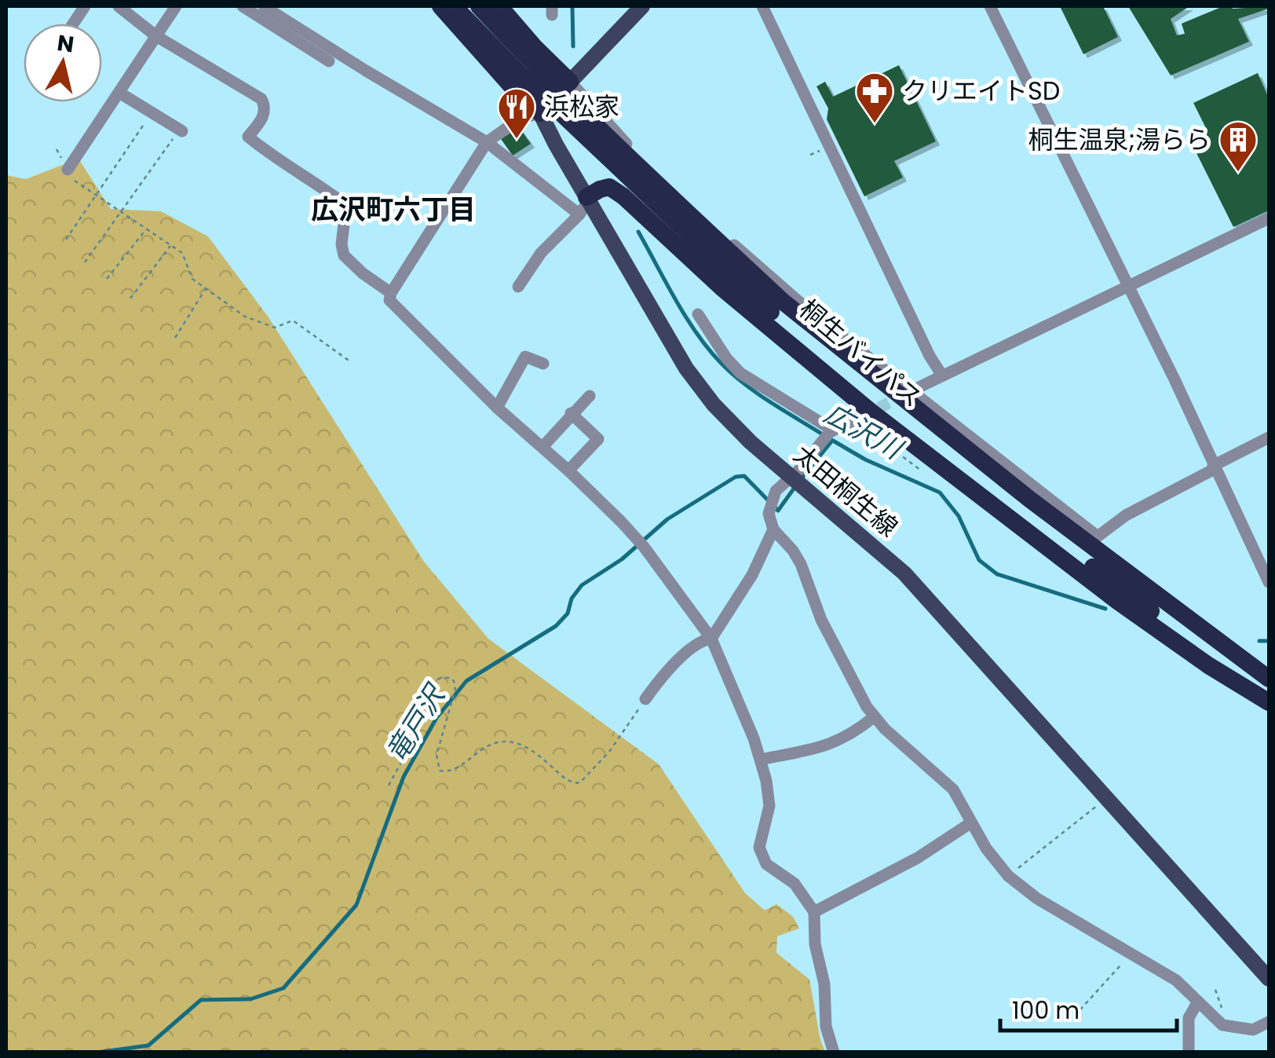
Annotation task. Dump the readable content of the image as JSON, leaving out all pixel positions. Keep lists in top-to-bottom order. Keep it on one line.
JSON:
{"streets":{"highway":["桐生バイパス"],"main road":["太田桐生線"]},"districts":["広沢町六丁目"],"water":["広沢川","竜戸沢"],"places":{"pharmacy":["クリエイトSD"],"restaurant":["浜松家"],"building":["桐生温泉;湯らら"]},"scale_bar":"100 m","north":"top"}
